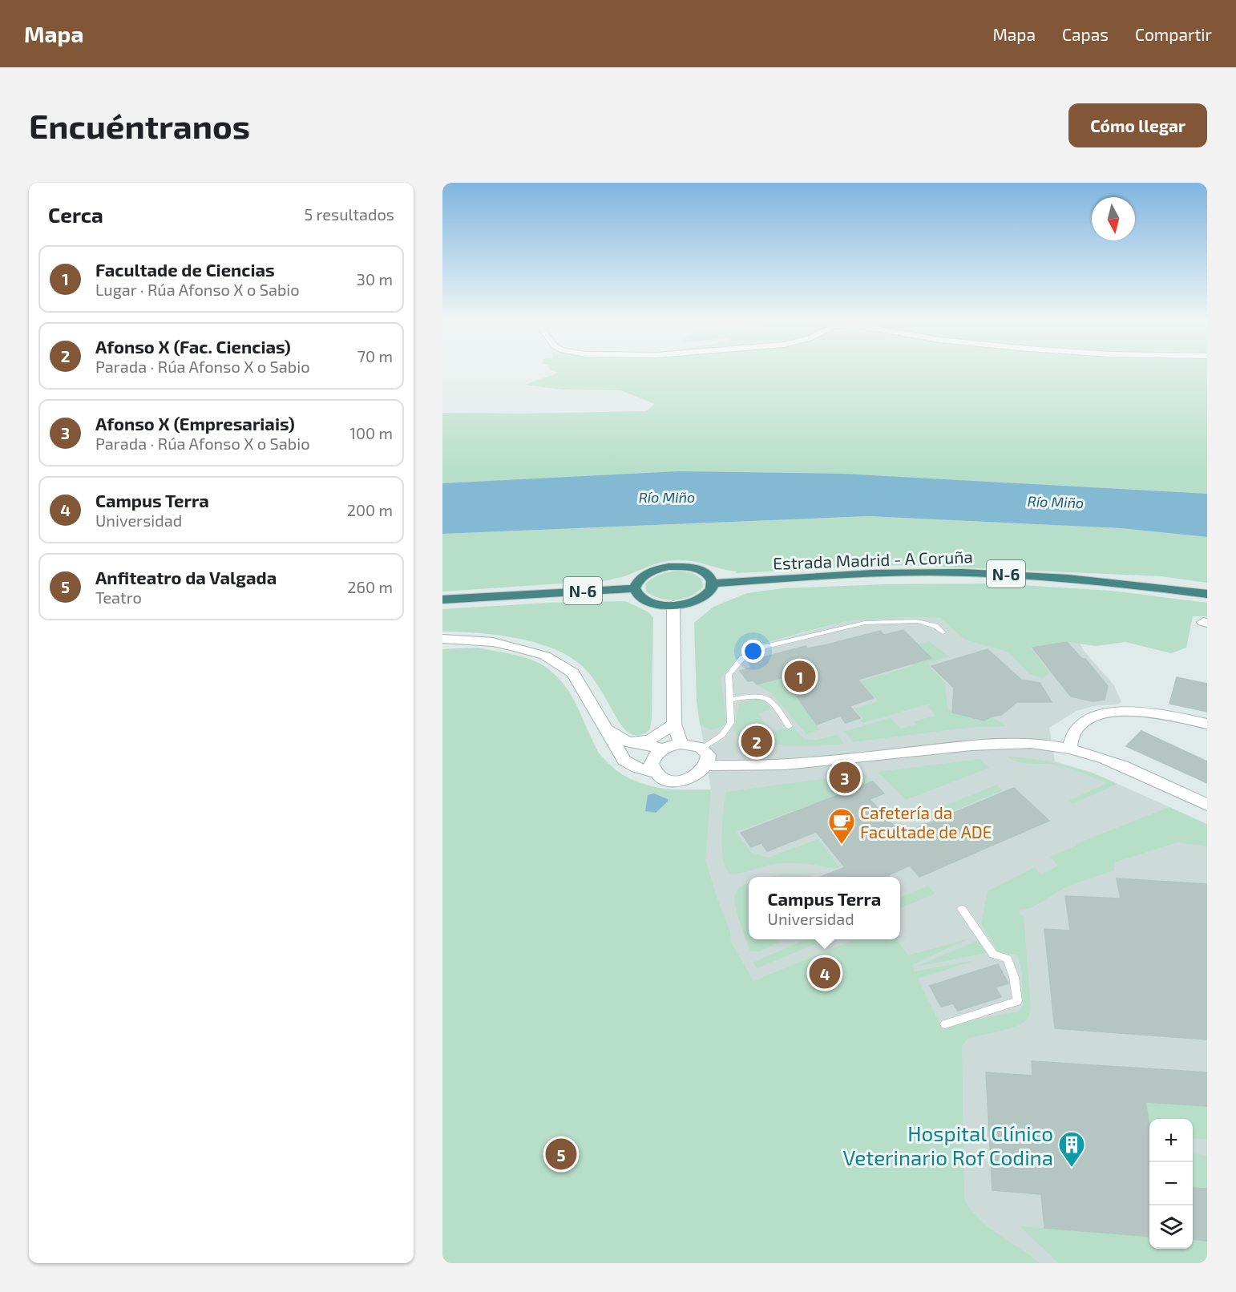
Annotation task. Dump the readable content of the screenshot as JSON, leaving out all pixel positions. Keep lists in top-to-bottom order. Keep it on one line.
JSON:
{"streets":{"highway":["Estrada Madrid - A Coruña","N-6"]},"water":["Río Miño"],"places":{"cafe":["Cafetería da Facultade de ADE"],"building":["Hospital Clínico Veterinario Rof Codina"]},"north":"bottom","page":{"header":"Mapa","nav":["Mapa","Capas","Compartir"],"buttons":"Cómo llegar","title":"Encuéntranos","heading":["Cerca","5 resultados"],"list":[{"mark":"1","name":"Facultade de Ciencias","note":"Lugar · Rúa Afonso X o Sabio","value":"30 m"},{"mark":"2","name":"Afonso X (Fac. Ciencias)","note":"Parada · Rúa Afonso X o Sabio","value":"70 m"},{"mark":"3","name":"Afonso X (Empresariais)","note":"Parada · Rúa Afonso X o Sabio","value":"100 m"},{"mark":"4","name":"Campus Terra","note":"Universidad","value":"200 m"},{"mark":"5","name":"Anfiteatro da Valgada","note":"Teatro","value":"260 m"}],"pins":["1","2","3","4","5"],"popup":["Campus Terra","Universidad"],"map_buttons":["+","−"]}}
